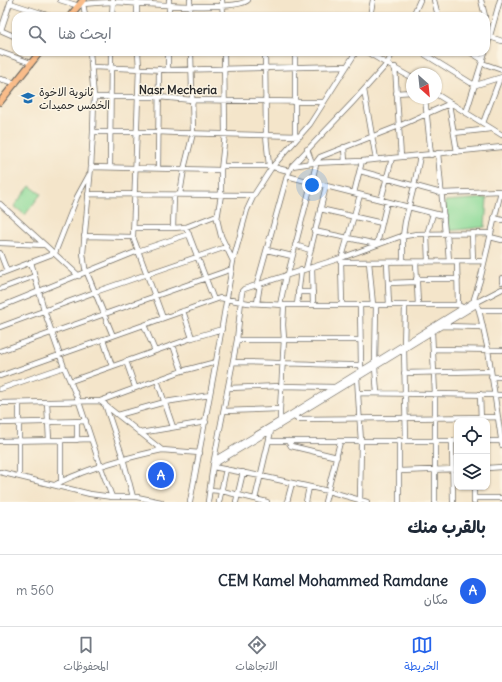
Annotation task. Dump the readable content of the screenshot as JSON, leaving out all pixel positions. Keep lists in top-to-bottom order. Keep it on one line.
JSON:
{"districts":["Nasr Mecheria"],"places":{"school or university":["ثانوية الاخوة الخمس حميدات"]},"north":"bottom right","page":{"search":"ابحث هنا","pins":"A","heading":"بالقرب منك","list":[{"mark":"A","name":"CEM Kamel Mohammed Ramdane","note":"مكان","value":"560 m"}],"nav":["الخريطة","الاتجاهات","المحفوظات"]}}
